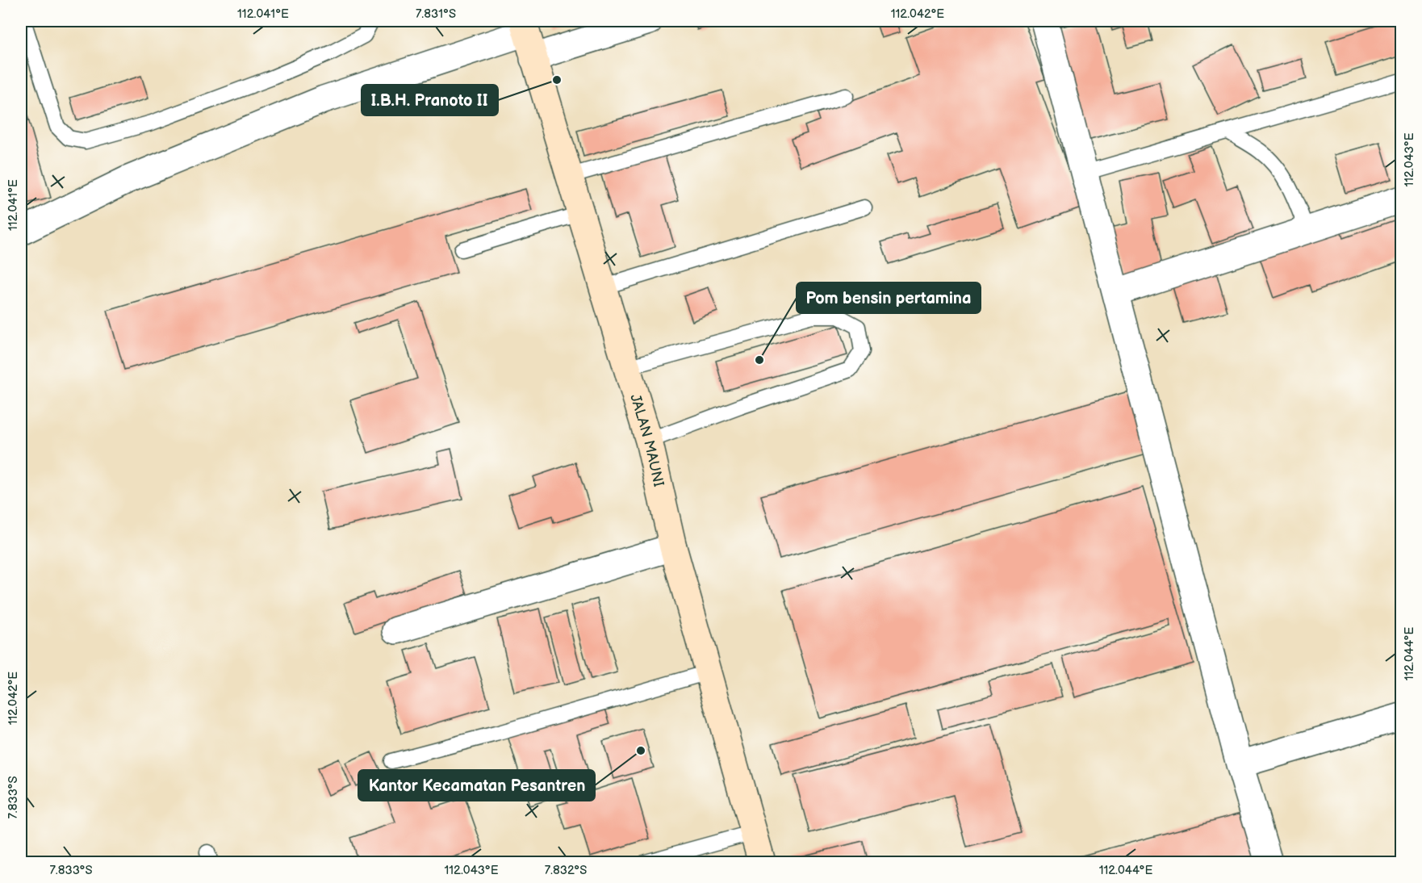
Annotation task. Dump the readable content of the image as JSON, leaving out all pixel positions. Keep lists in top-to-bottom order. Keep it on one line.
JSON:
{"streets":{"main road":["JALAN MAUNI"]},"places":["I.B.H. Pranoto II","Pom bensin pertamina","Kantor Kecamatan Pesantren"],"coordinates":["112.041°E","7.831°S","112.042°E","112.043°E","112.044°E","7.833°S","7.832°S"]}
